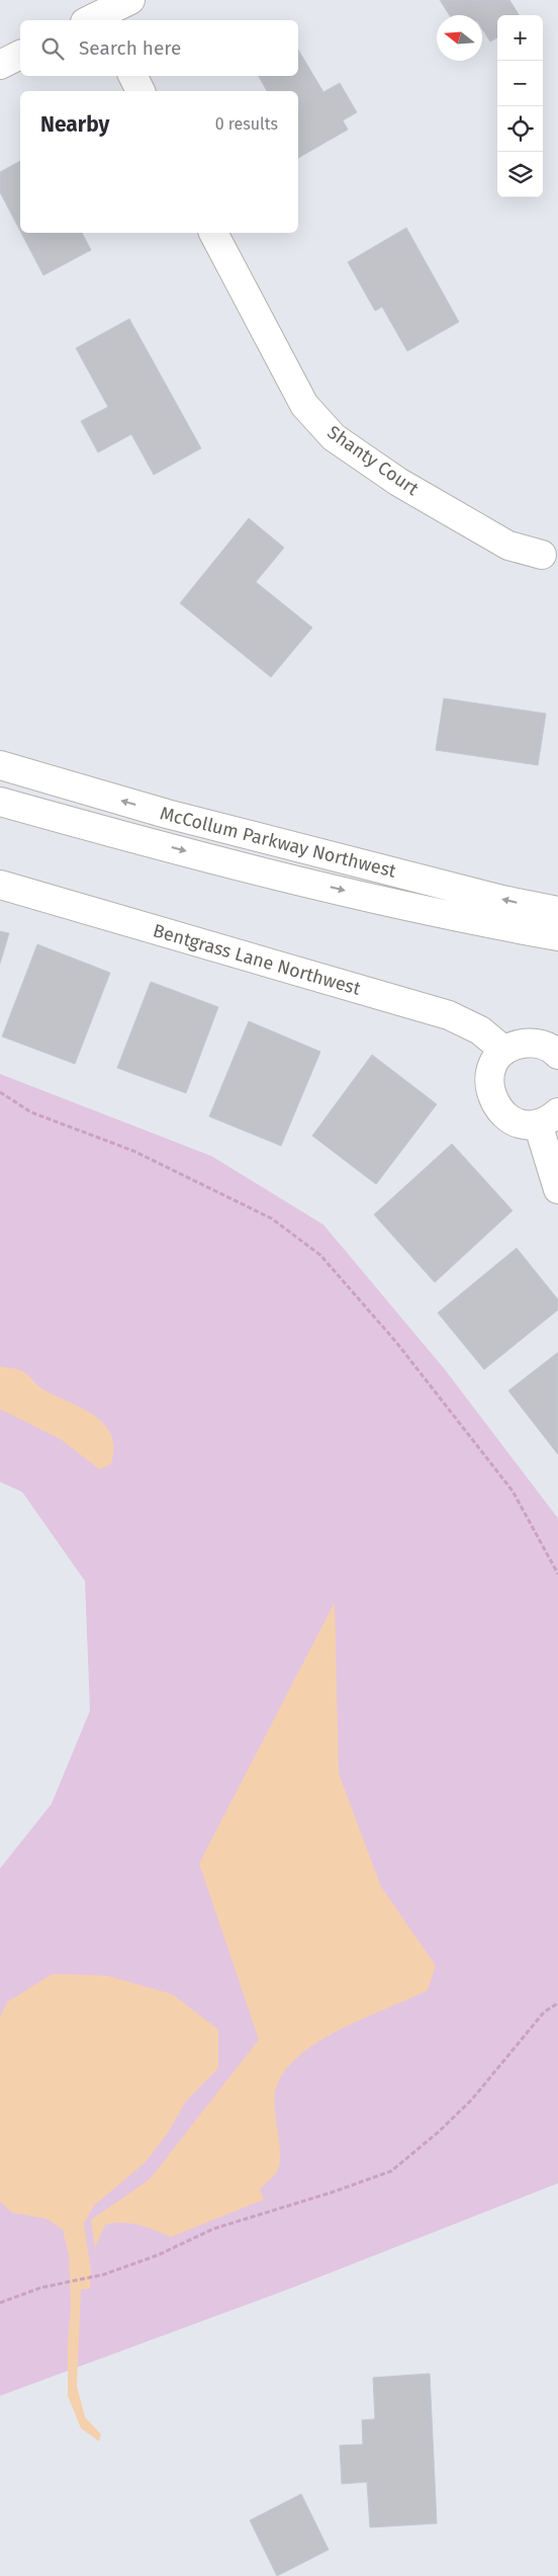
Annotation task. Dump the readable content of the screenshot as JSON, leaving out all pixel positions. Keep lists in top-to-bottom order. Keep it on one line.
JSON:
{"streets":{"street":["Shanty Court","McCollum Parkway Northwest","Bentgrass Lane Northwest"]},"north":"left","page":{"map_buttons":["+","−"],"search":"Search here","heading":["Nearby","0 results"]}}
